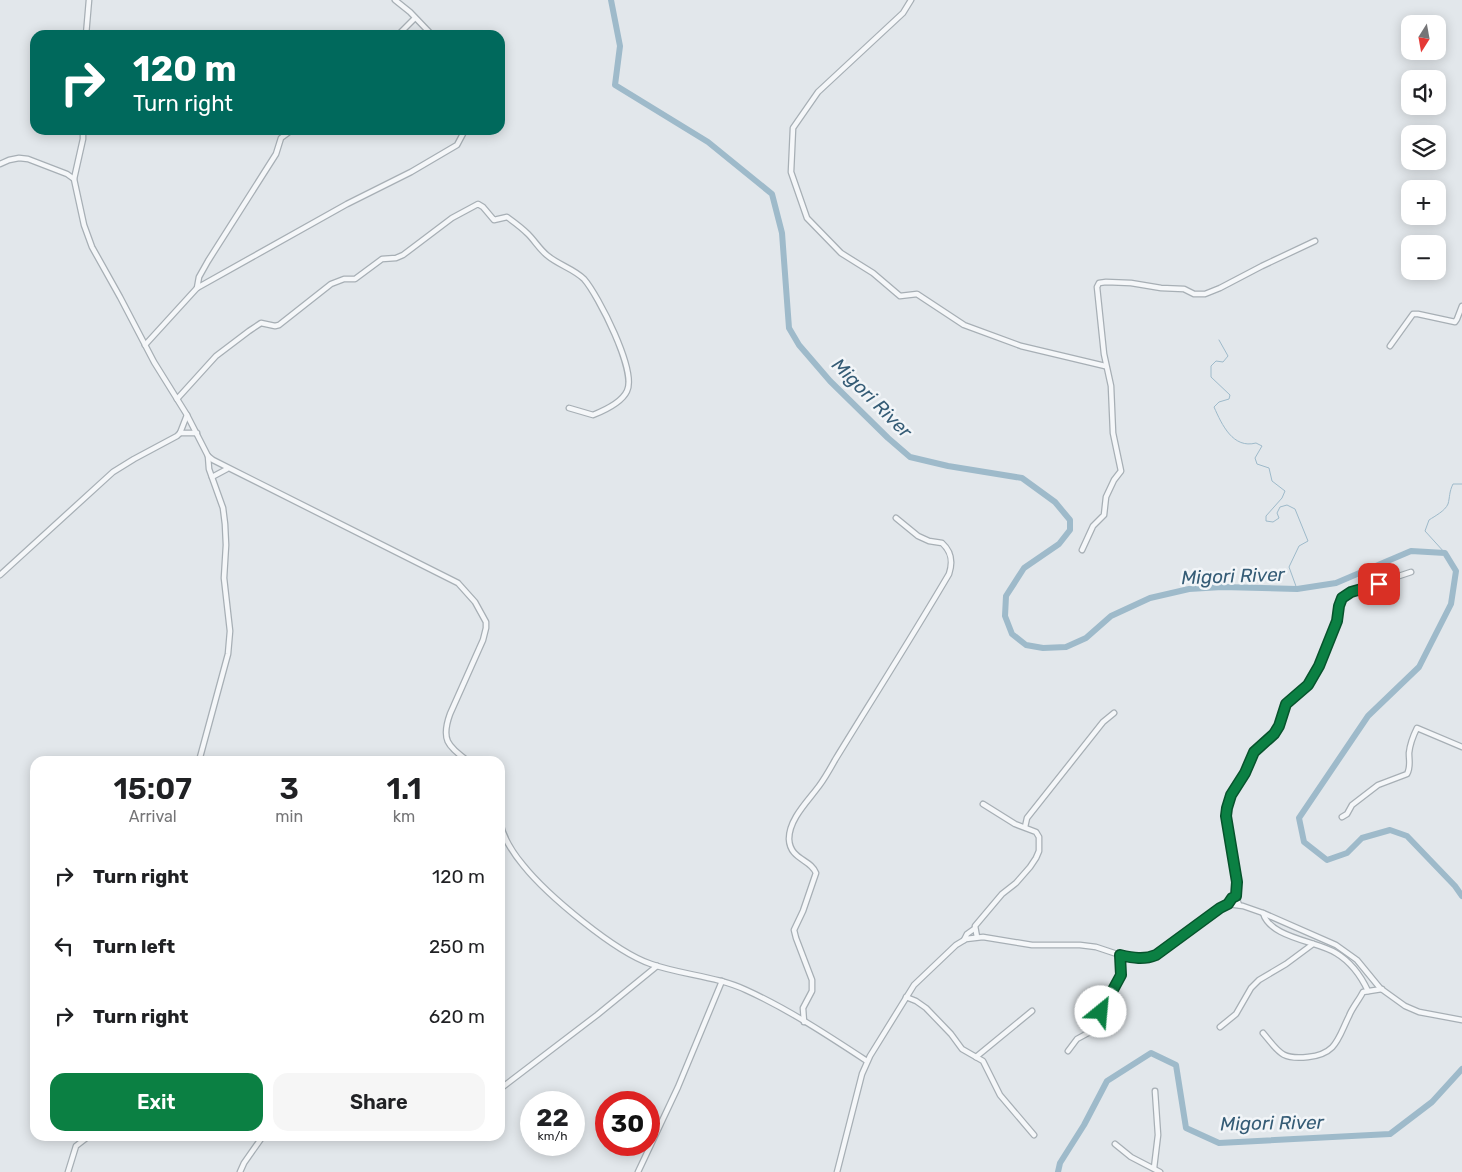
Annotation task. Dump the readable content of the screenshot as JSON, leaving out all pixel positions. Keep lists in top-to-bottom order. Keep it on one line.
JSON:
{"water":["Migori River"],"north":"bottom","page":{"map_buttons":["+","−"],"turn":["120 m","Turn right"],"eta":["15:07","Arrival","3","min","1.1","km"],"list":[{"name":"Turn right","value":"120 m"},{"name":"Turn left","value":"250 m"},{"name":"Turn right","value":"620 m"}],"buttons":["Exit","Share"],"speed":"22 km/h","limit":"30"}}
